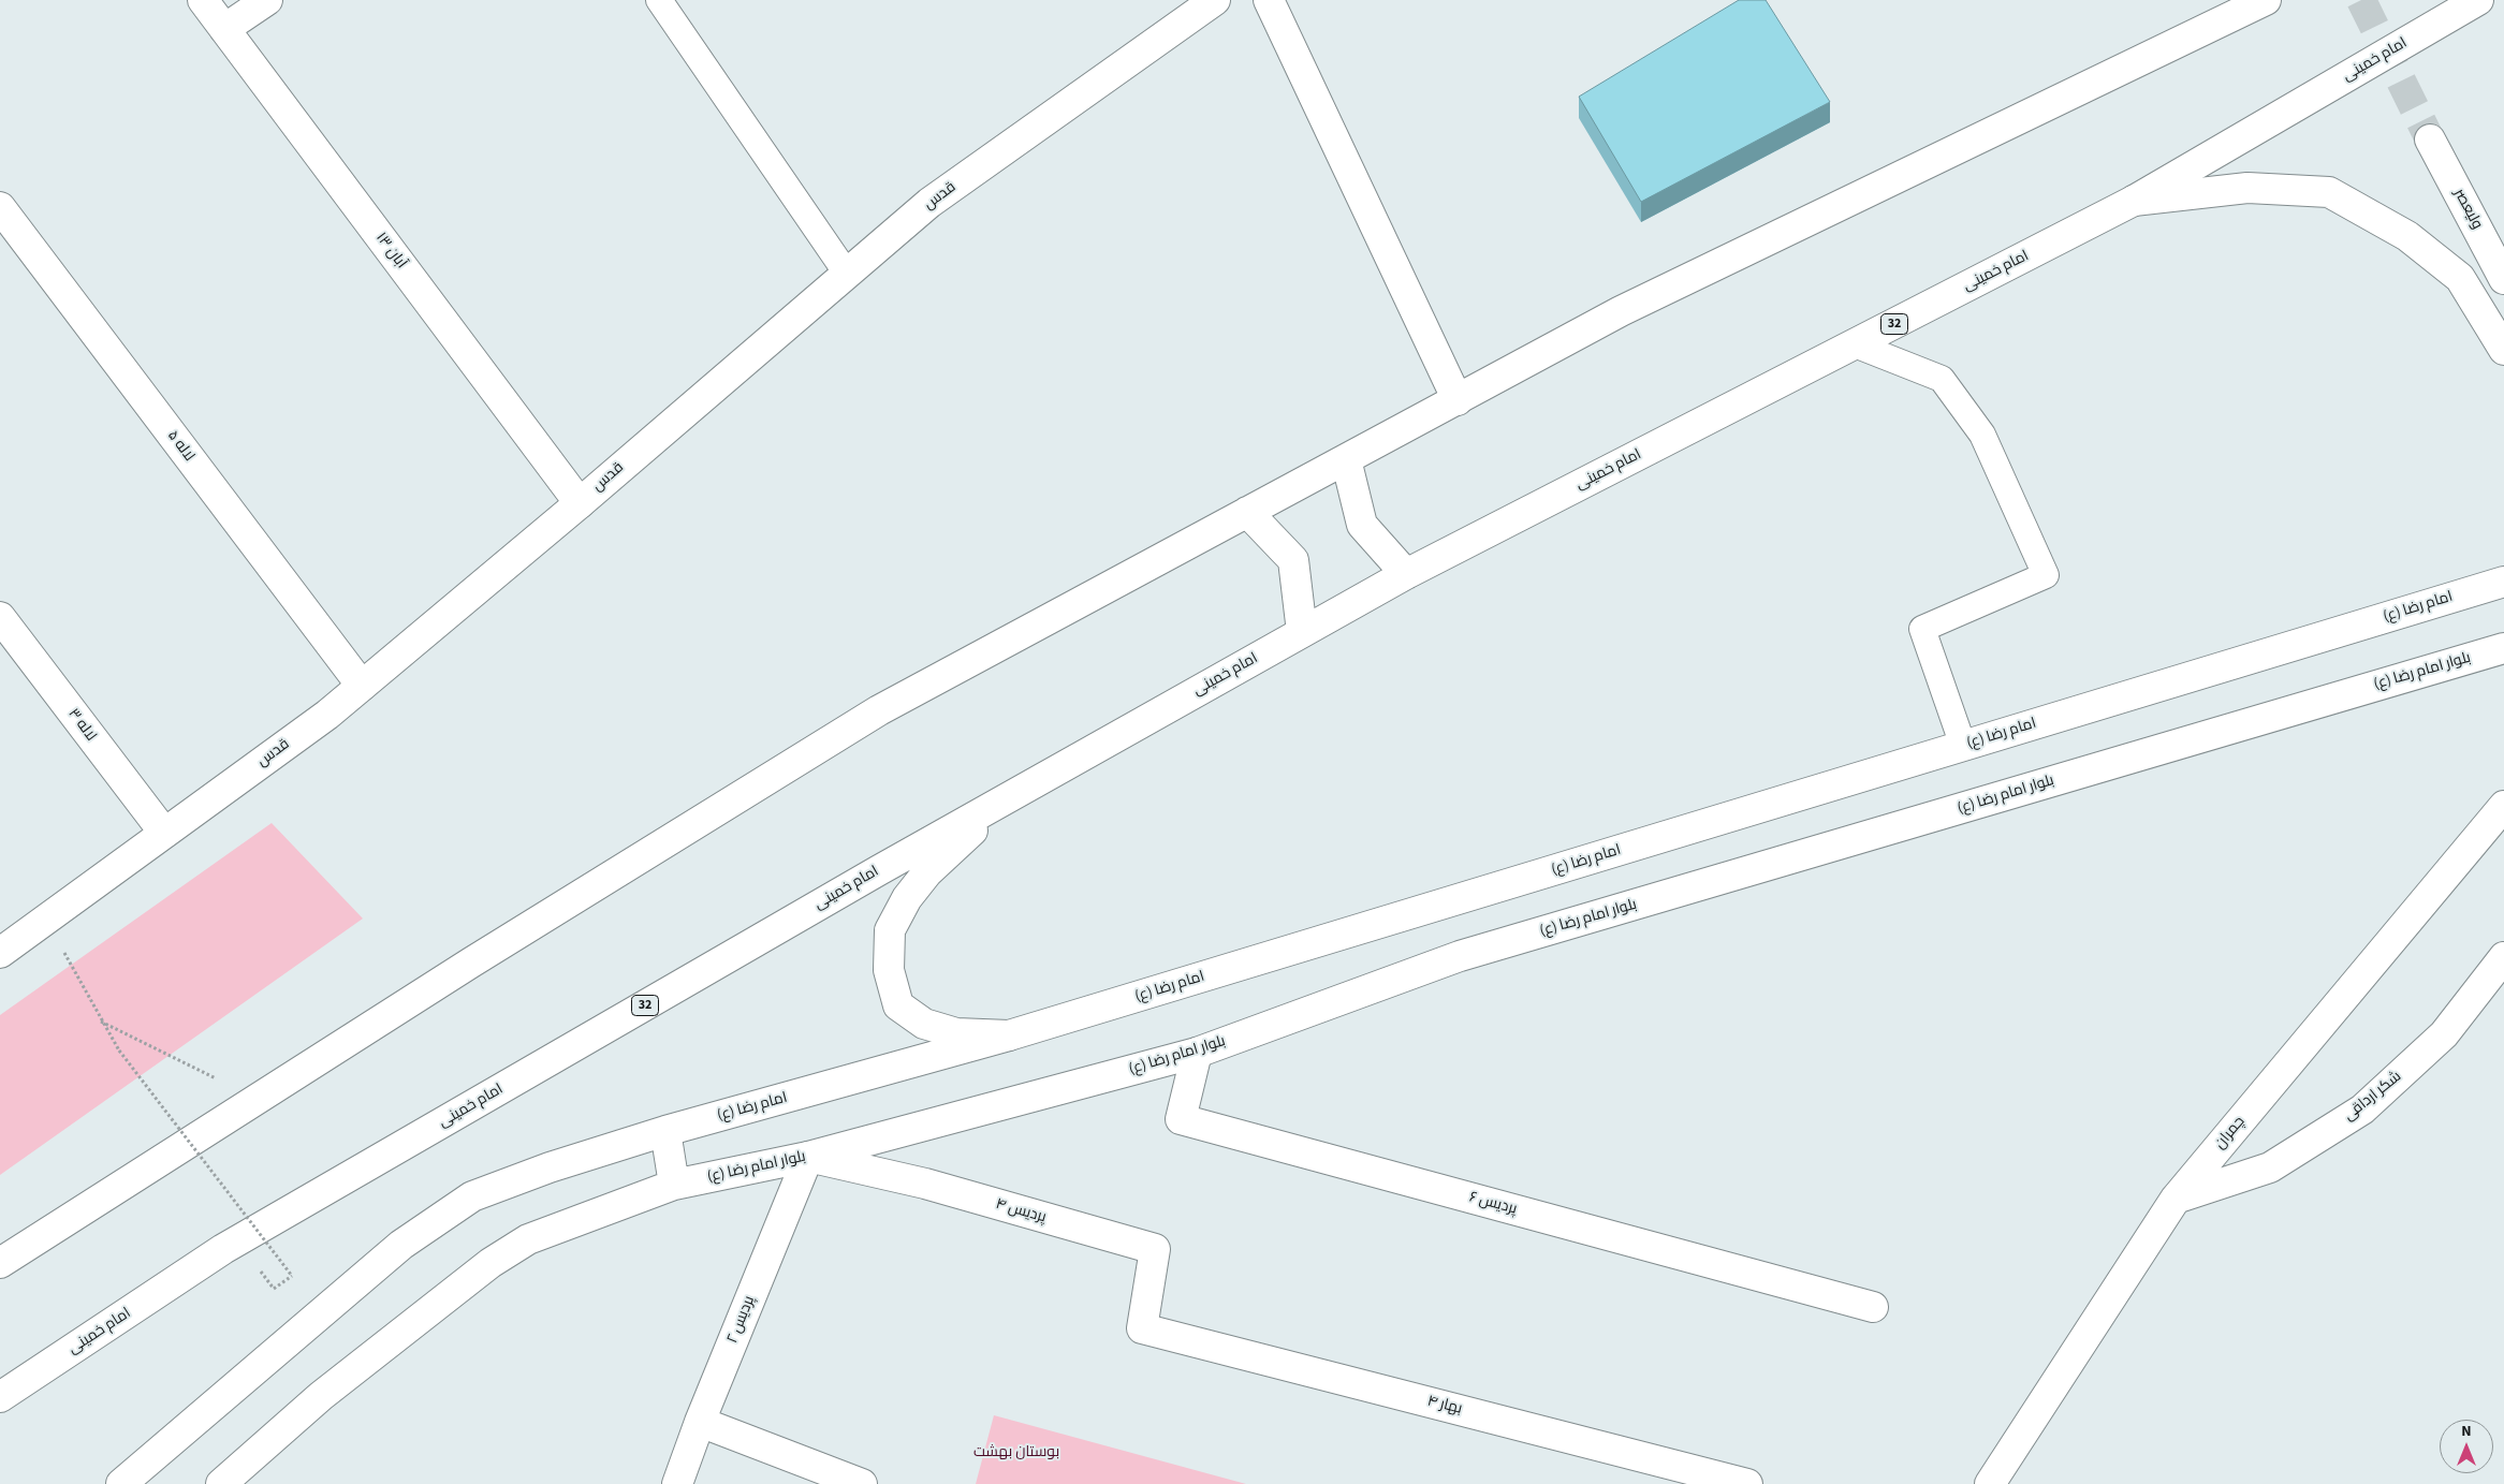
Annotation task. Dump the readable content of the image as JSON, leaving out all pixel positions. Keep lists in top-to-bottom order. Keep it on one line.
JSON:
{"streets":{"main road":["امام خمینی","قدس","ولیعصر","۱۳ آبان","32","لاله ۵","امام رضا (ع)","بلوار امام رضا (ع)","لاله ۳","شکر ارداقی","چمران","پردیس ۶","پردیس ۴","پردیس ۲","بهار ۴"]},"crossings":[["قدس","۱۳ آبان"],["قدس","لاله ۵"],["قدس","لاله ۳"],["بلوار امام رضا (ع)","پردیس ۶"],["بلوار امام رضا (ع)","پردیس ۴"],["بلوار امام رضا (ع)","پردیس ۲"],["شکر ارداقی","چمران"],["پردیس ۴","پردیس ۲"],["پردیس ۴","بهار ۴"]],"parks":["بوستان بهشت"],"north":"top"}
